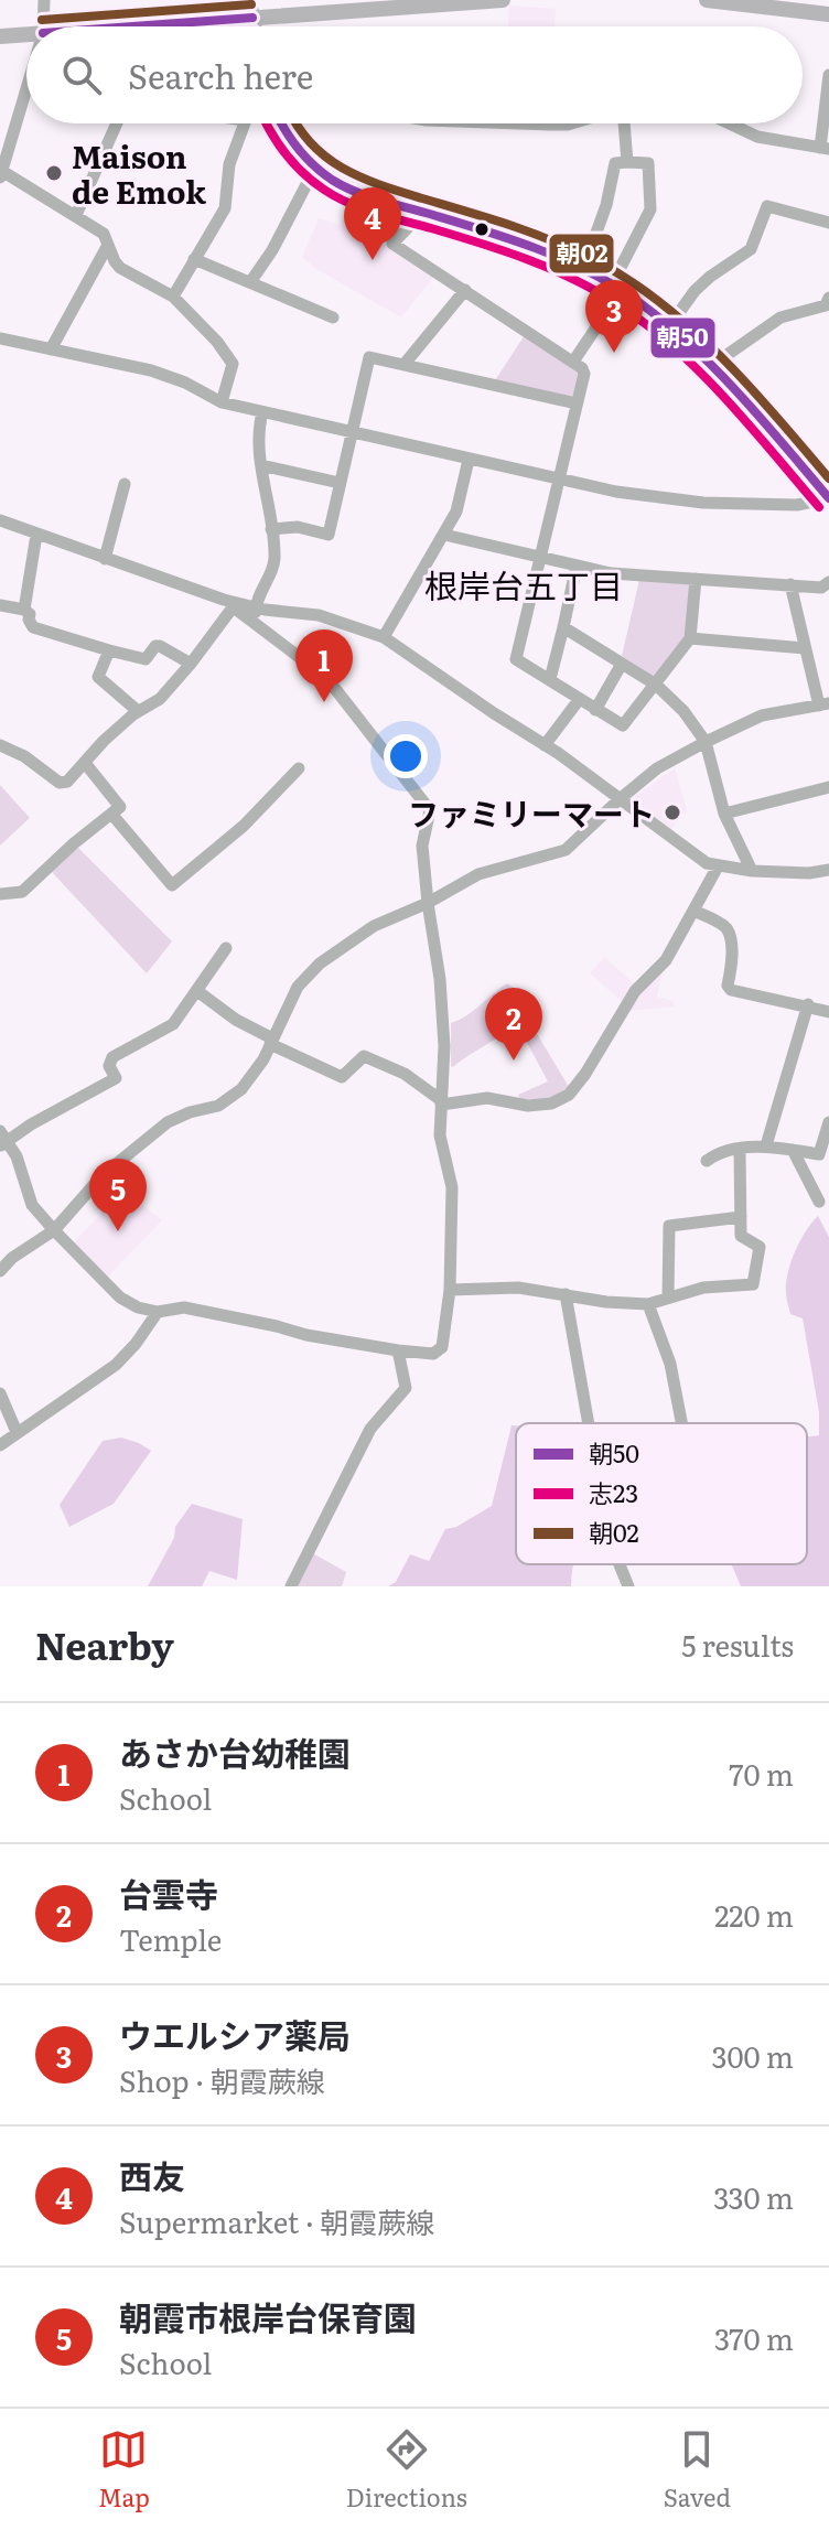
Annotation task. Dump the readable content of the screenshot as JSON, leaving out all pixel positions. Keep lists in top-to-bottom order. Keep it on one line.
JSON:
{"districts":["根岸台五丁目"],"places":["Maison de Emok","ファミリーマート"],"lines":["transit line 朝02","transit line 朝50","transit line 志23"],"legend":["朝50","志23","朝02"],"page":{"search":"Search here","pins":["4","3","1","2","5"],"heading":["Nearby","5 results"],"list":[{"mark":"1","name":"あさか台幼稚園","note":"School","value":"70 m"},{"mark":"2","name":"台雲寺","note":"Temple","value":"220 m"},{"mark":"3","name":"ウエルシア薬局","note":"Shop · 朝霞蕨線","value":"300 m"},{"mark":"4","name":"西友","note":"Supermarket · 朝霞蕨線","value":"330 m"},{"mark":"5","name":"朝霞市根岸台保育園","note":"School","value":"370 m"}],"nav":["Map","Directions","Saved"]}}
